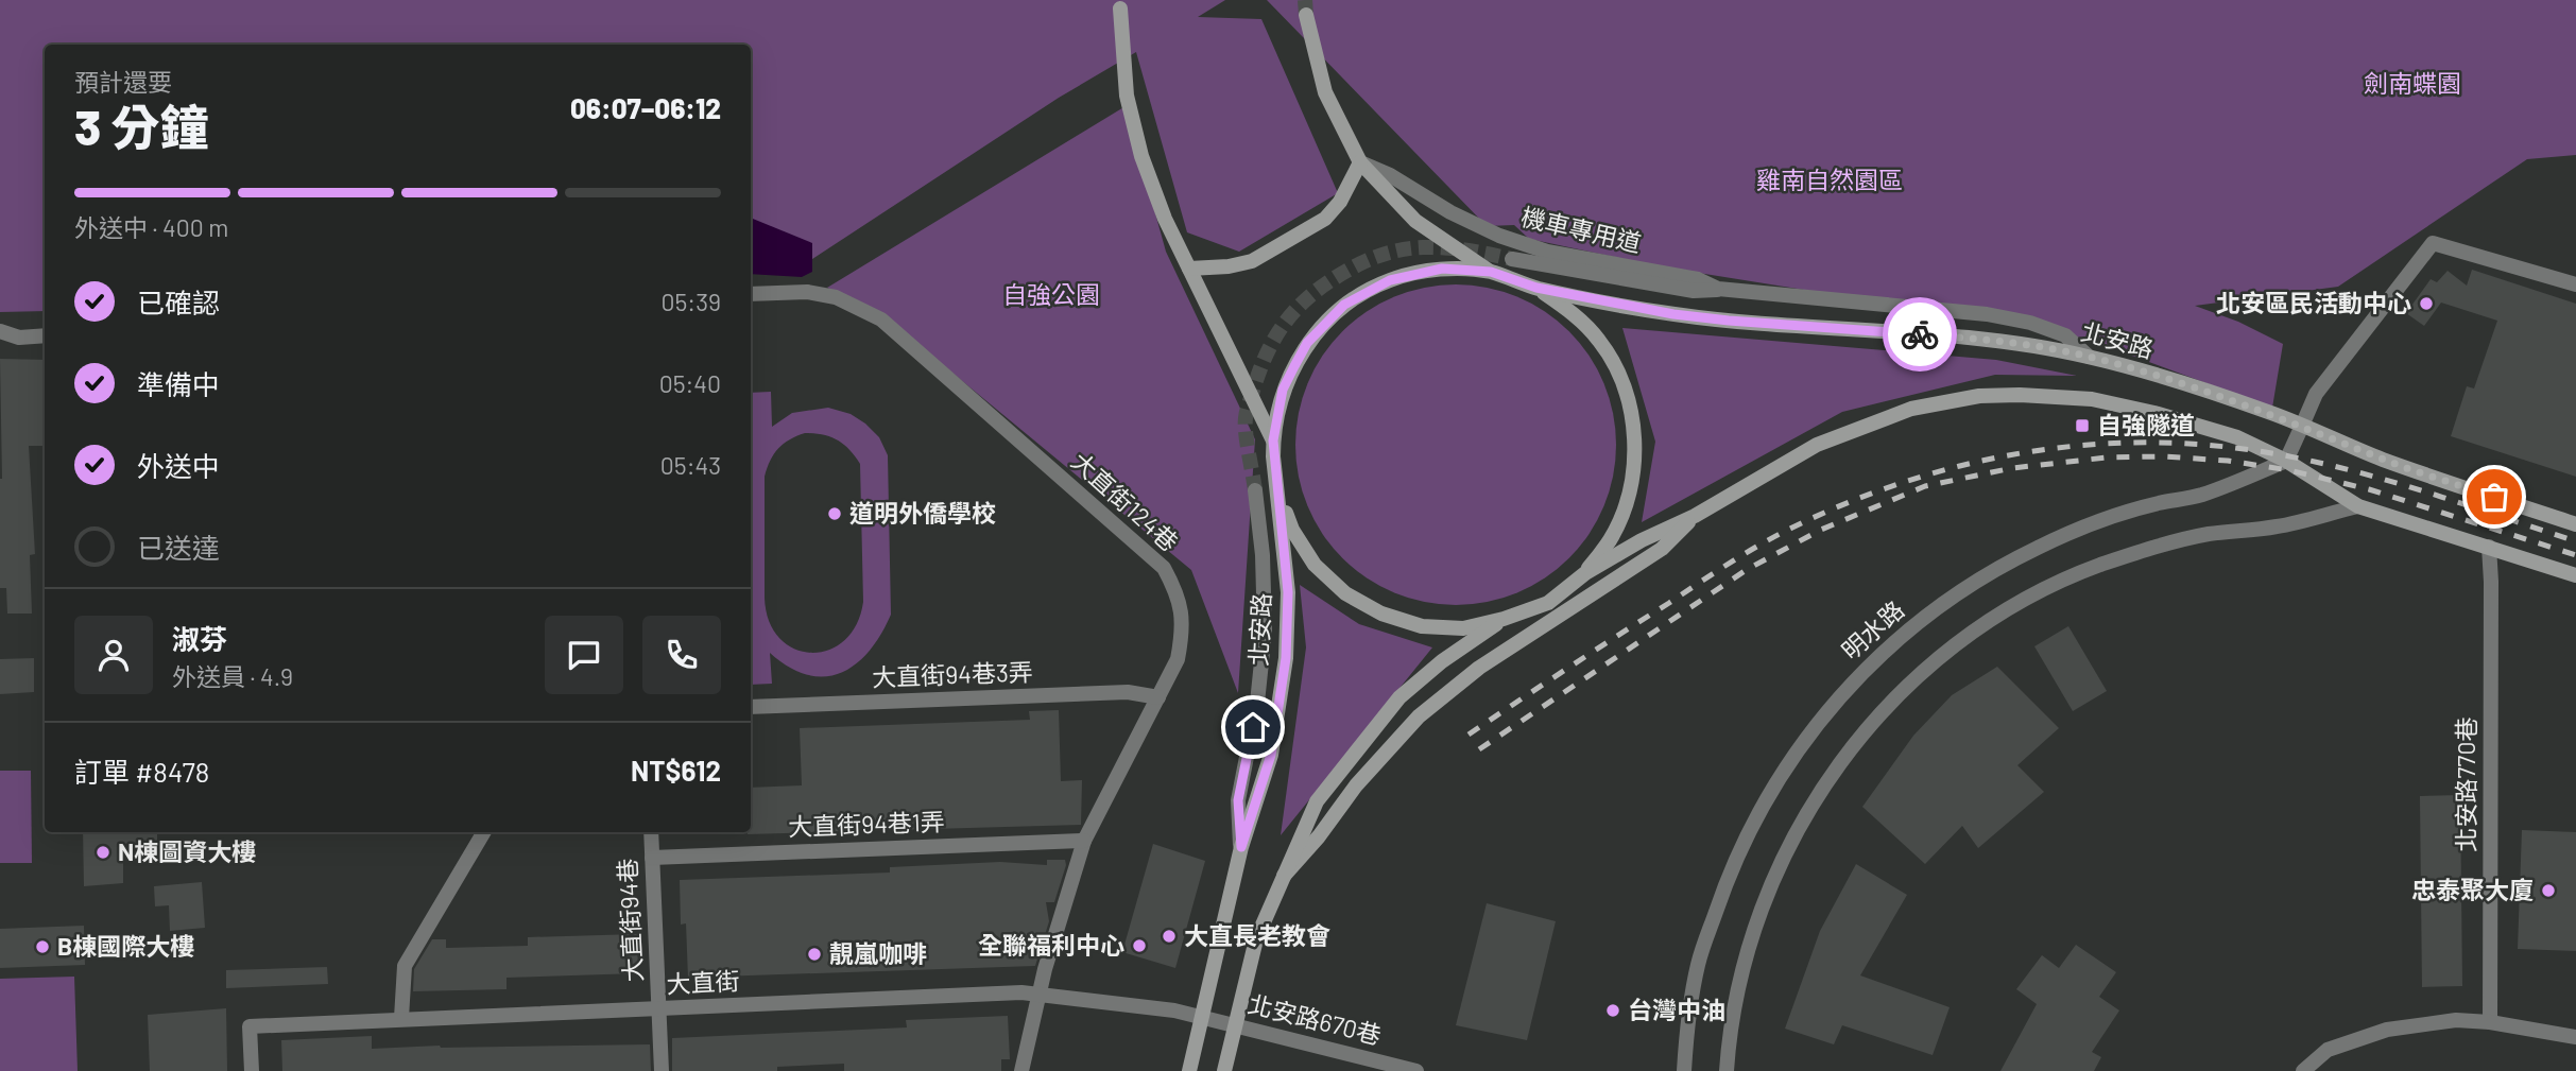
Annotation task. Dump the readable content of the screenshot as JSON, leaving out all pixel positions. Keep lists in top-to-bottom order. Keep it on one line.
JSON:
{"streets":{"main road":["北安路"],"street":["機車專用道","大直街124巷","明水路","大直街94巷3弄","北安路770巷","大直街94巷1弄","大直街94巷","大直街","北安路670巷"]},"crossings":[["機車專用道","北安路"],["北安路","明水路"],["北安路","北安路770巷"],["北安路","大直街"],["北安路","北安路670巷"],["大直街124巷","大直街94巷3弄"],["大直街124巷","大直街94巷1弄"],["大直街124巷","大直街"],["大直街94巷1弄","大直街94巷"],["大直街94巷","大直街"],["大直街","北安路670巷"]],"parks":["劍南蝶園","雞南自然園區","自強公園"],"places":{"other":["北安區民活動中心","道明外僑學校","N棟圖資大樓","忠泰聚大廈","大直長老教會","全聯福利中心","B棟國際大樓","靚嵐咖啡","台灣中油"],"transit":["自強隧道"]},"page":{"heading":["3 分鐘","預計還要","06:07–06:12"],"panel":["淑芬","外送員 · 4.9","訂單 #8478","NT$612"],"bar":"外送中 · 400 m","list":[["已確認","05:39"],["準備中","05:40"],["外送中","05:43"],"已送達"]}}
